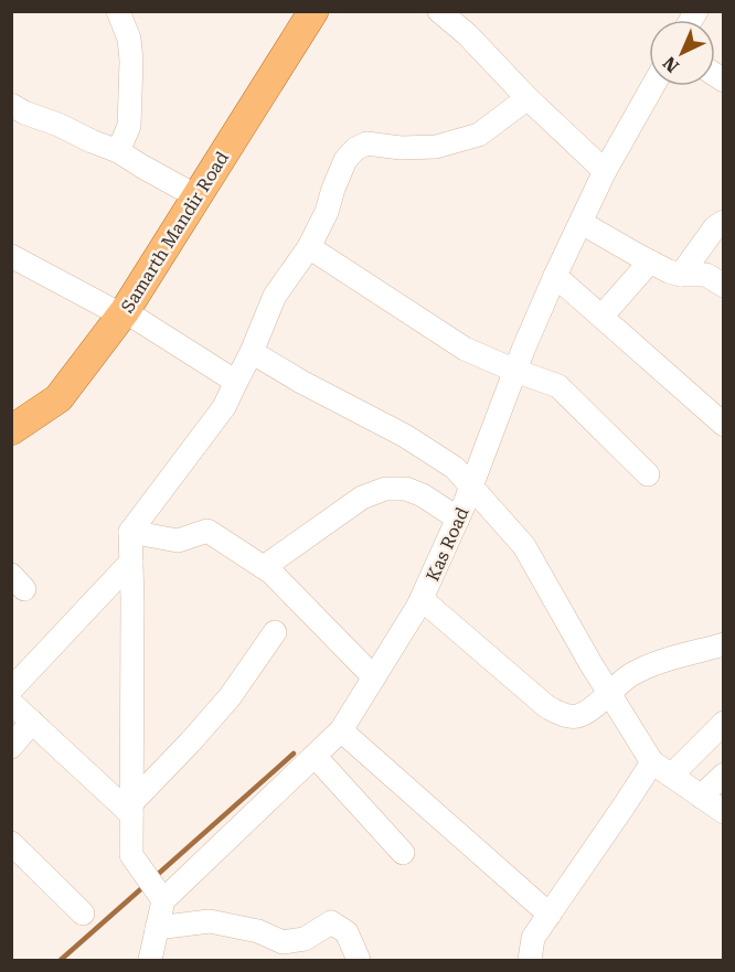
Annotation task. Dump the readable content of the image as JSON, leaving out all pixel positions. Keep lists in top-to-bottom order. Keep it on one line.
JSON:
{"streets":{"main road":["Samarth Mandir Road"],"street":["Kas Road"]},"north":"bottom left"}
